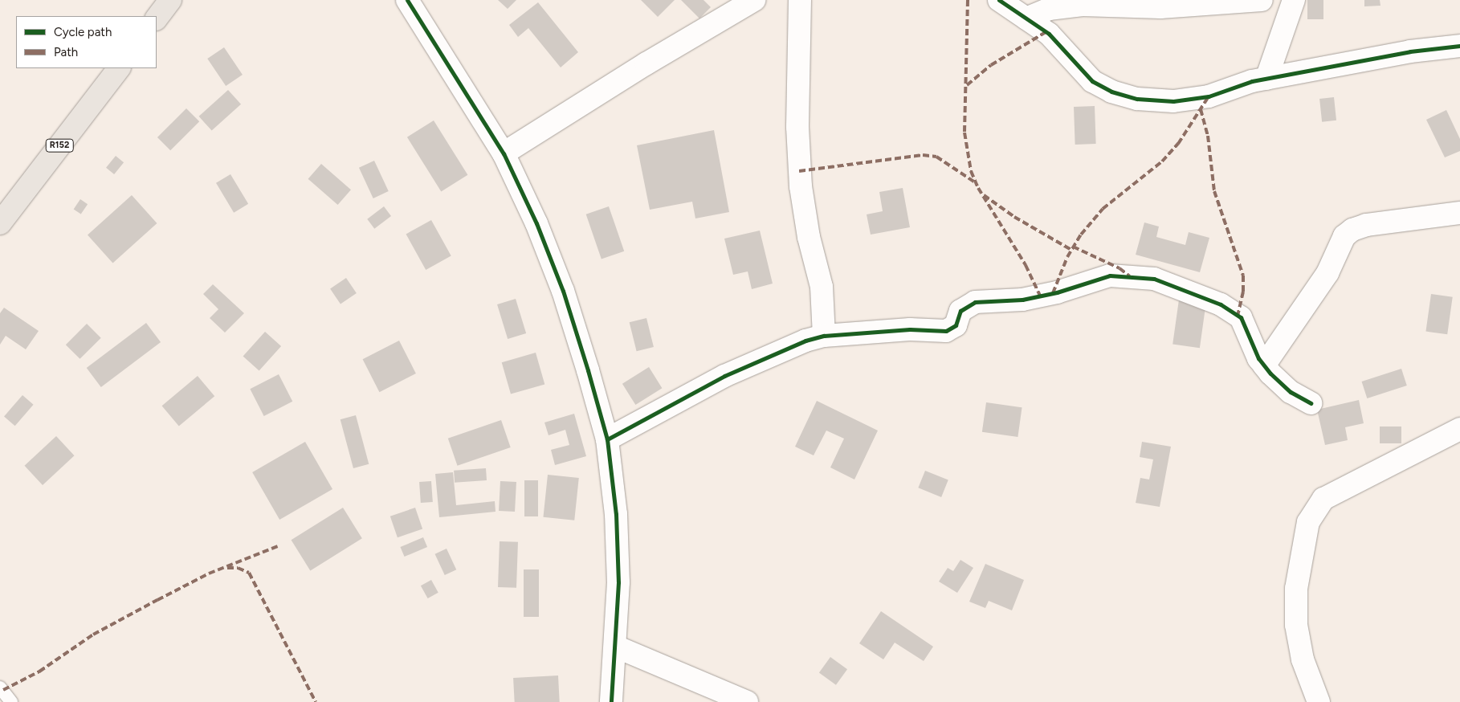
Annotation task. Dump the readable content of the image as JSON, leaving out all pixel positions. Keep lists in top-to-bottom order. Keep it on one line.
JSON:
{"streets":{"main road":["R152"]},"legend":["Cycle path","Path"]}
